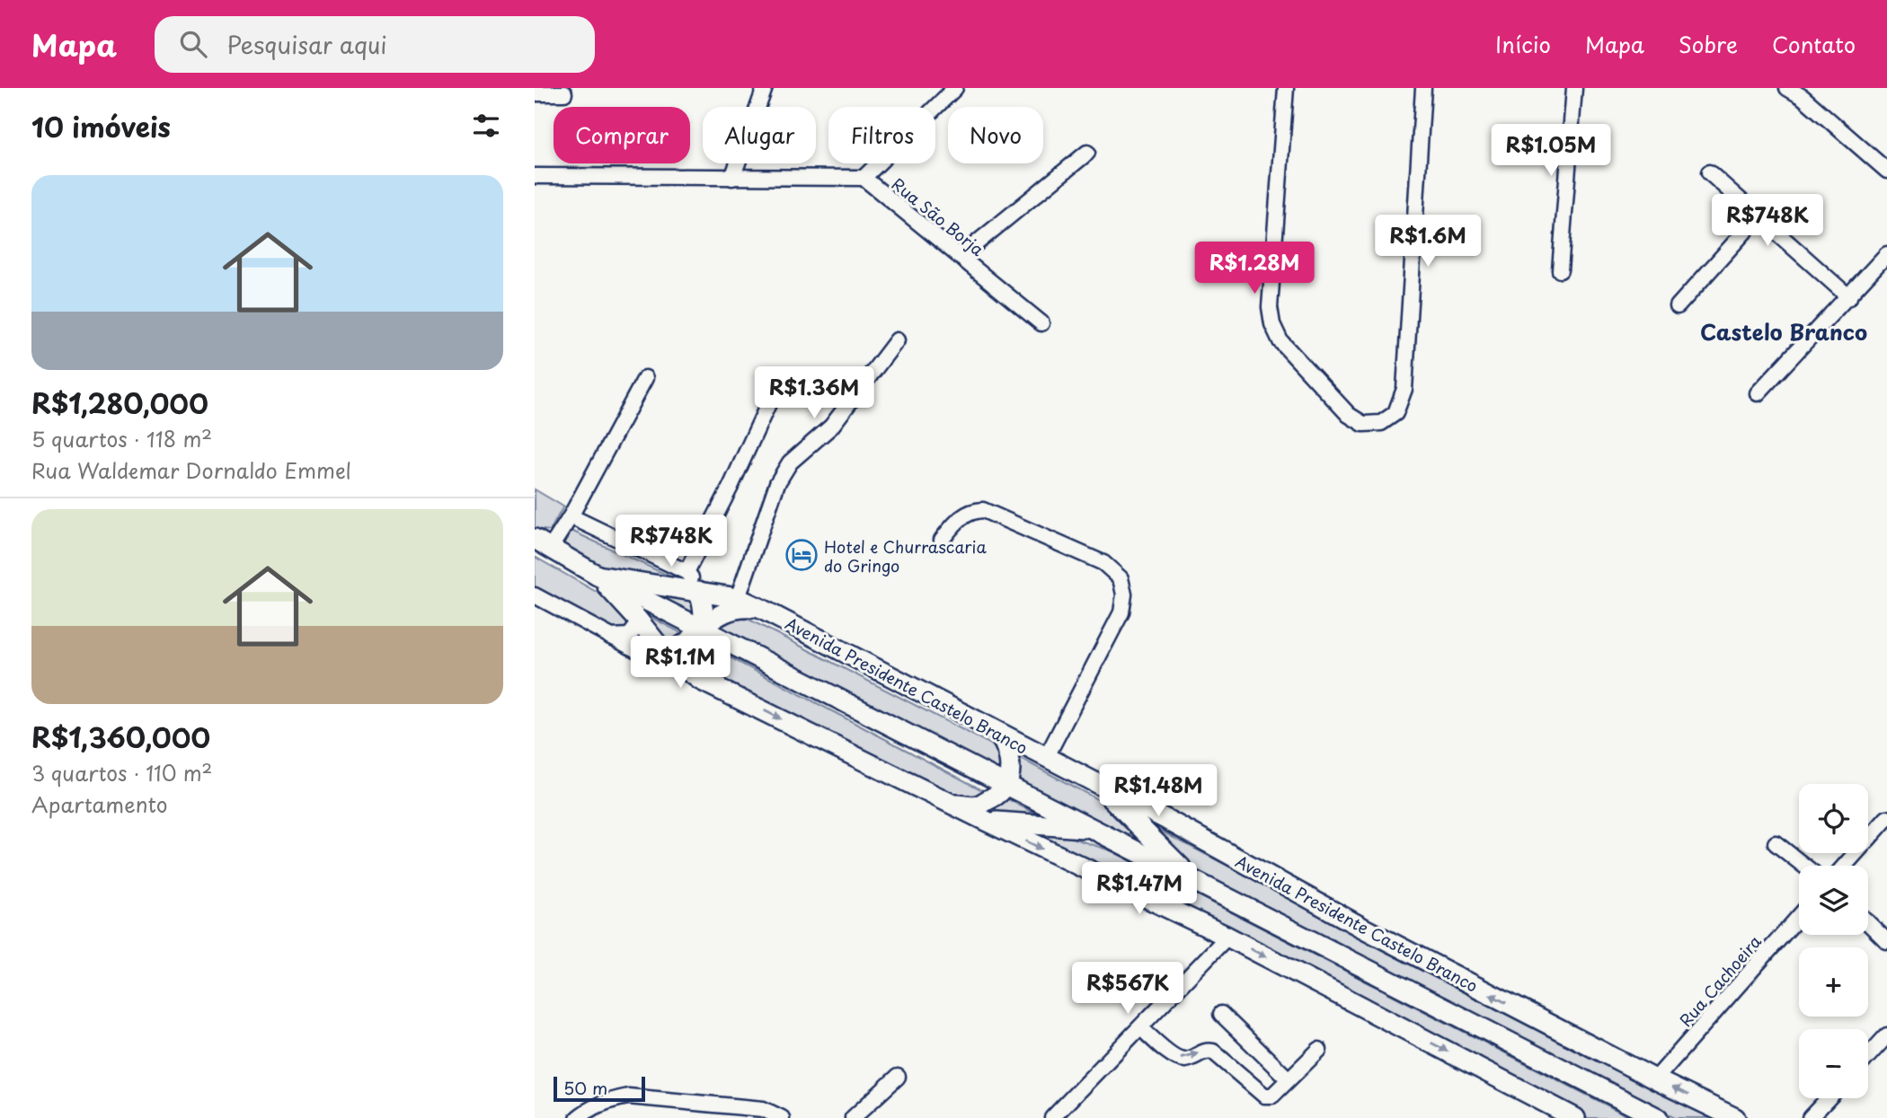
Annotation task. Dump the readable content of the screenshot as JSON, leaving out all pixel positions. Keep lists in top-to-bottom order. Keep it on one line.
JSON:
{"streets":{"main road":["Avenida Presidente Castelo Branco"],"street":["Rua São Borja","Rua Cachoeira"]},"crossings":[["Avenida Presidente Castelo Branco","Rua Cachoeira"]],"districts":["Castelo Branco"],"places":{"hotel":["Hotel e Churrascaria do Gringo"]},"scale_bar":"50 m","page":{"header":"Mapa","search":"Pesquisar aqui","nav":["Início","Mapa","Sobre","Contato"],"heading":"10 imóveis","chip":["Comprar","Alugar","Filtros","Novo"],"price":["R$1.05M","R$748K","R$1.6M","R$1.28M","R$1.36M","R$748K","R$1.1M","R$1.48M","R$1.47M","R$567K"],"list":[{"name":"R$1,280,000","note":"5 quartos · 118 m² · Rua Waldemar Dornaldo Emmel"},{"name":"R$1,360,000","note":"3 quartos · 110 m² · Apartamento"}],"map_buttons":["+","−"],"scale":"50 m"}}
